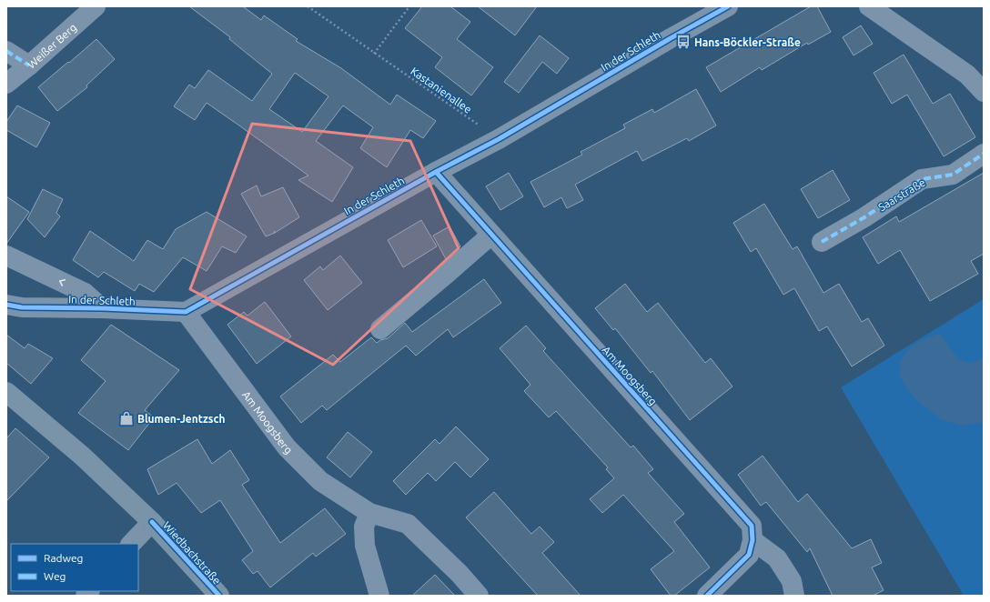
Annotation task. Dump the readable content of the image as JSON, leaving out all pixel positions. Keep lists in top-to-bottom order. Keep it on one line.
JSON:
{"streets":{"main road":["Wiedbachstraße"],"street":["Weißer Berg","In der Schleth","Saarstraße","Am Moogsberg"],"path":["Kastanienallee"]},"crossings":[["In der Schleth","Kastanienallee"],["In der Schleth","Am Moogsberg"]],"places":{"bus stop":["Hans-Böckler-Straße"],"shop":["Blumen-Jentzsch"]},"legend":["Radweg","Weg"]}
